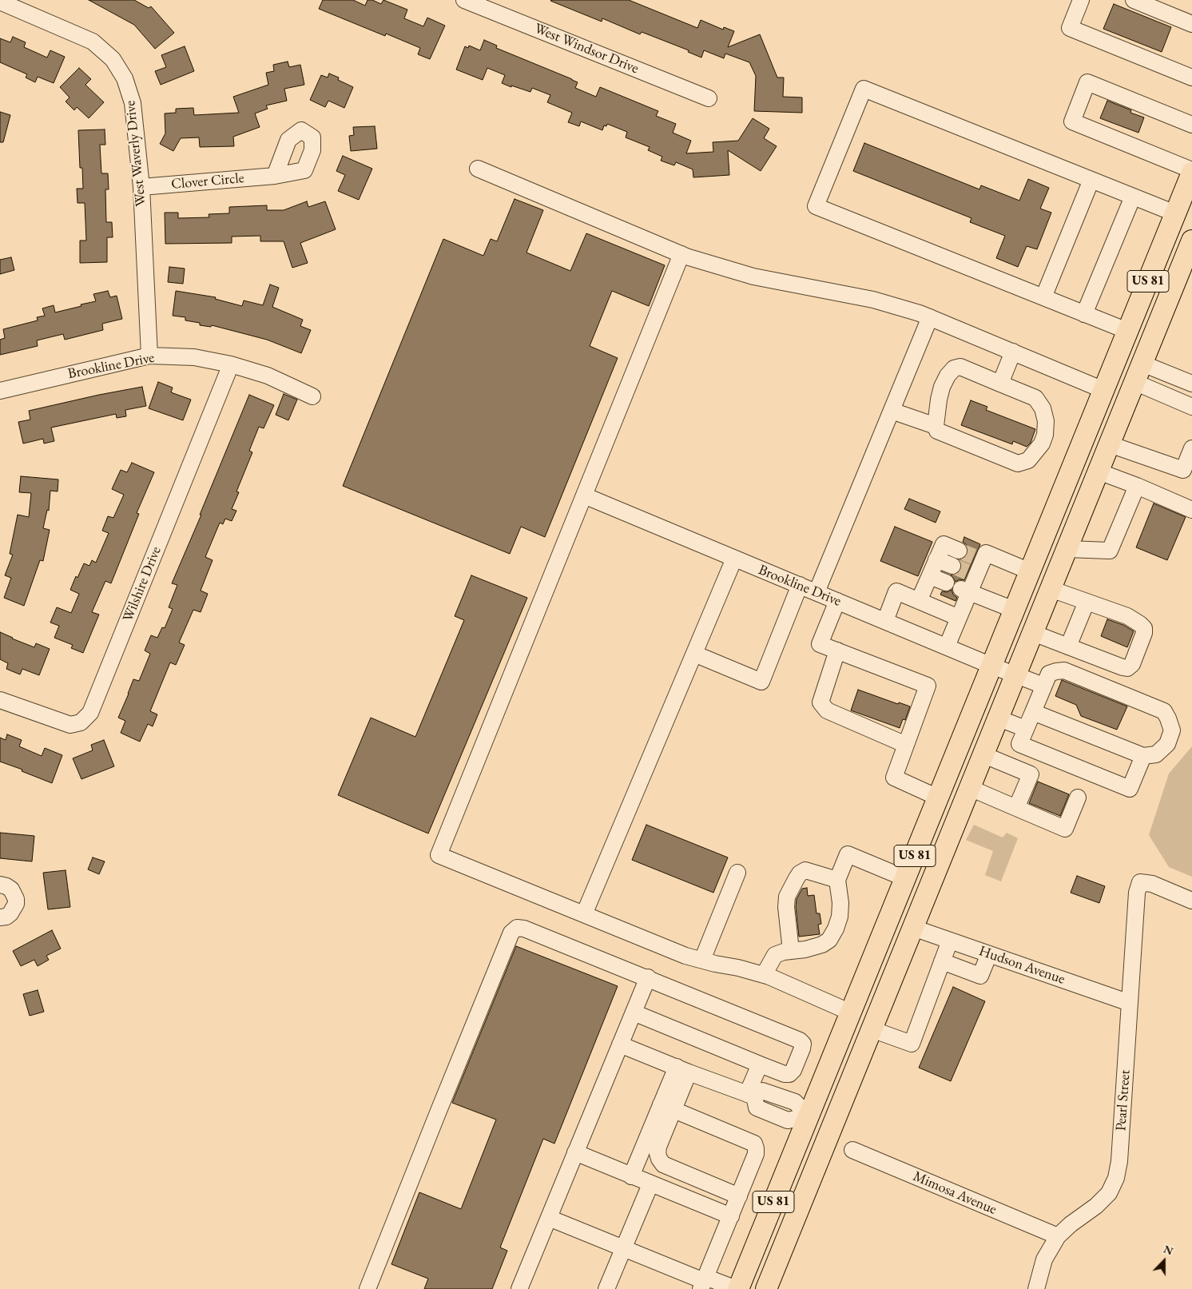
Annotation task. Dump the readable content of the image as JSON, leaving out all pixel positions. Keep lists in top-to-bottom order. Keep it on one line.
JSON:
{"streets":{"main road":["US 81"],"street":["West Windsor Drive","West Waverly Drive","Clover Circle","Brookline Drive","Wilshire Drive","Hudson Avenue","Pearl Street","Mimosa Avenue"]},"crossings":[["West Waverly Drive","Clover Circle"],["West Waverly Drive","Brookline Drive"],["US 81","Brookline Drive"],["US 81","Hudson Avenue"],["Brookline Drive","Wilshire Drive"],["Hudson Avenue","Pearl Street"],["Pearl Street","Mimosa Avenue"]],"north":"top"}
